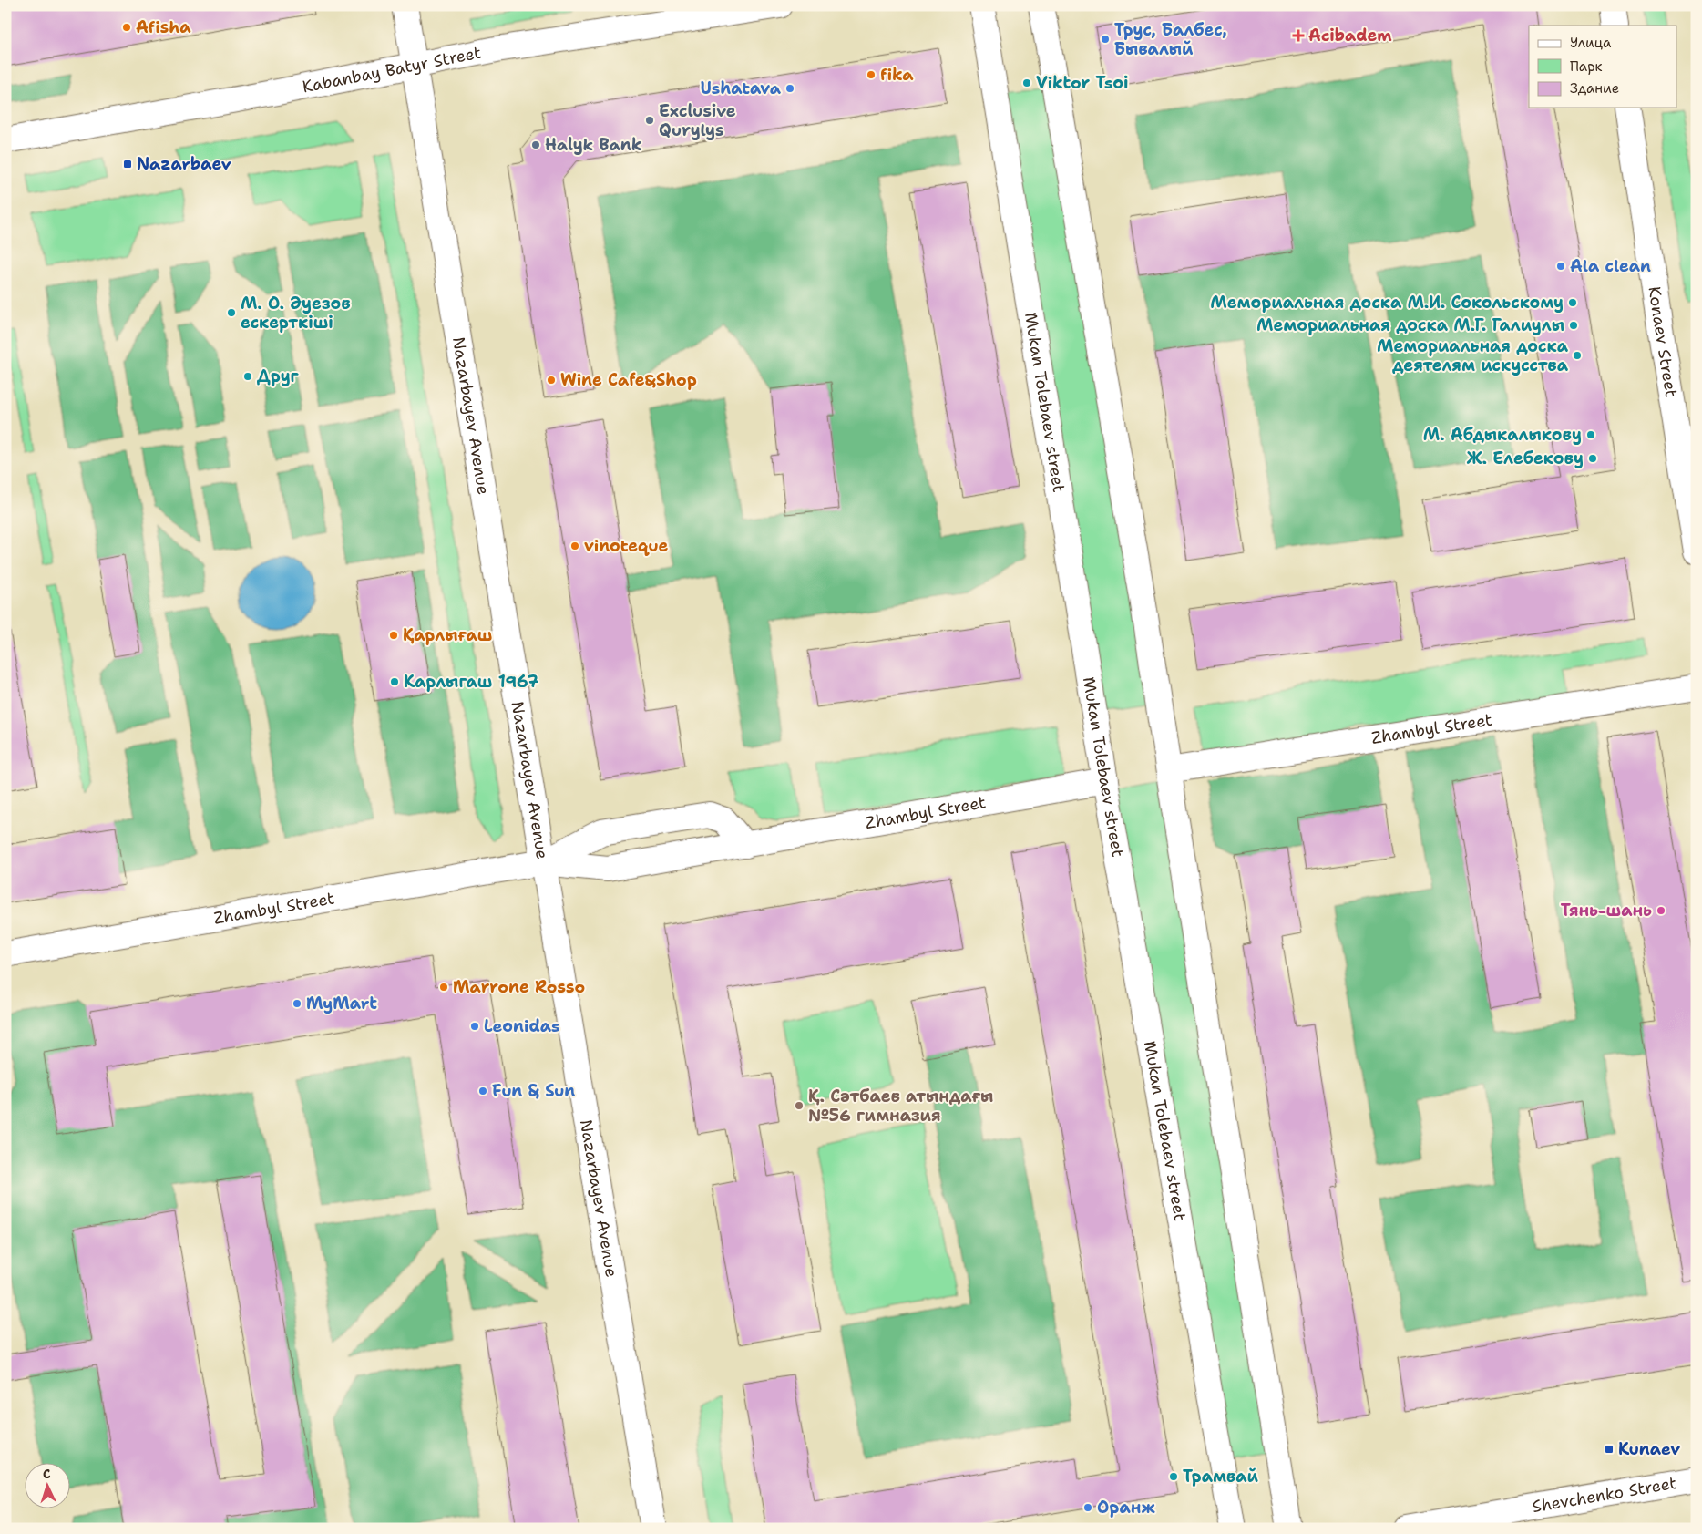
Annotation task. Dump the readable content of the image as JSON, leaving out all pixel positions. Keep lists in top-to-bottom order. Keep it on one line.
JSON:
{"streets":{"street":["Kabanbay Batyr Street","Konaev Street","Mukan Tolebaev street","Nazarbayev Avenue","Zhambyl Street","Shevchenko Street"]},"crossings":[["Kabanbay Batyr Street","Nazarbayev Avenue"],["Mukan Tolebaev street","Zhambyl Street"],["Nazarbayev Avenue","Zhambyl Street"]],"places":{"other":["Afisha","Трус, Балбес, Бывалый","fika","Viktor Tsoi","Ushatava","Exclusive Qurylys","Halyk Bank","Ala clean","Мемориальная доска М.И. Сокольскому","М. О. Әуезов ескерткіші","Мемориальная доска М.Г. Галиулы","Мемориальная доска деятелям искусства","Друг","Wine Cafe&Shop","М. Абдыкалыкову","Ж. Елебекову","vinoteque","Қарлығаш","Карлыгаш 1967","Тянь-шань","Marrone Rosso","MyMart","Leonidas","Fun & Sun","Қ. Сәтбаев атындағы №56 гимназия","Трамвай","Оранж"],"health":["Acibadem"],"transit":["Nazarbaev","Kunaev"]},"legend":["Улица","Парк","Здание"],"north":"top"}
